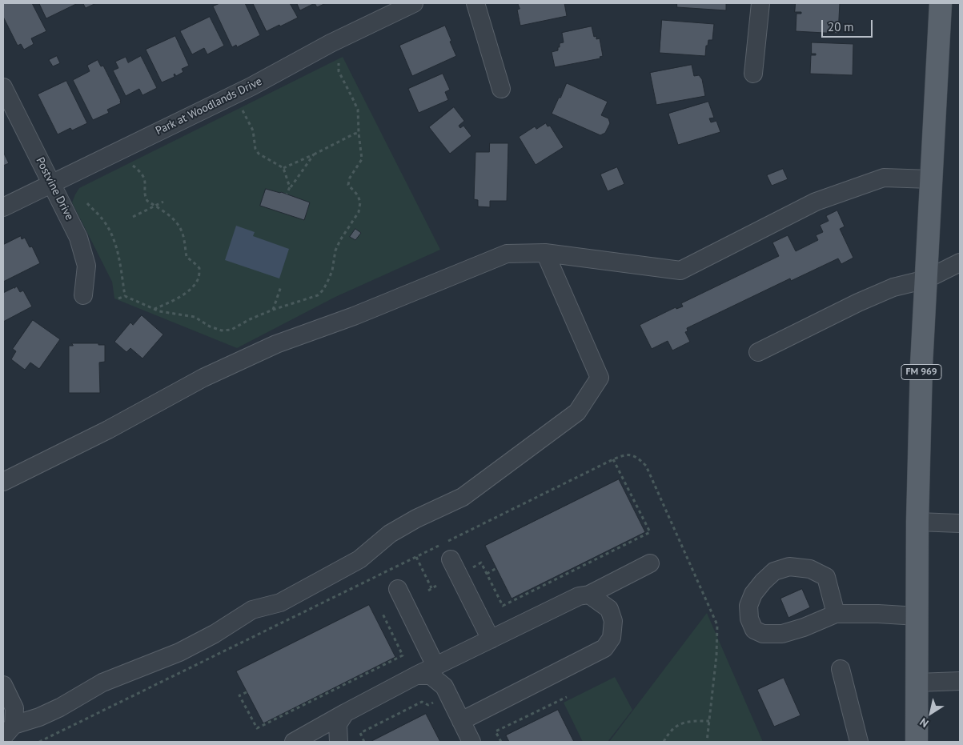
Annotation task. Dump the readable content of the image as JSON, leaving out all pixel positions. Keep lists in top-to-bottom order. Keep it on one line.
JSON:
{"streets":{"main road":["FM 969"],"street":["Park at Woodlands Drive","Postvine Drive"]},"crossings":[["Park at Woodlands Drive","Postvine Drive"]],"scale_bar":"20 m","north":"bottom left"}
